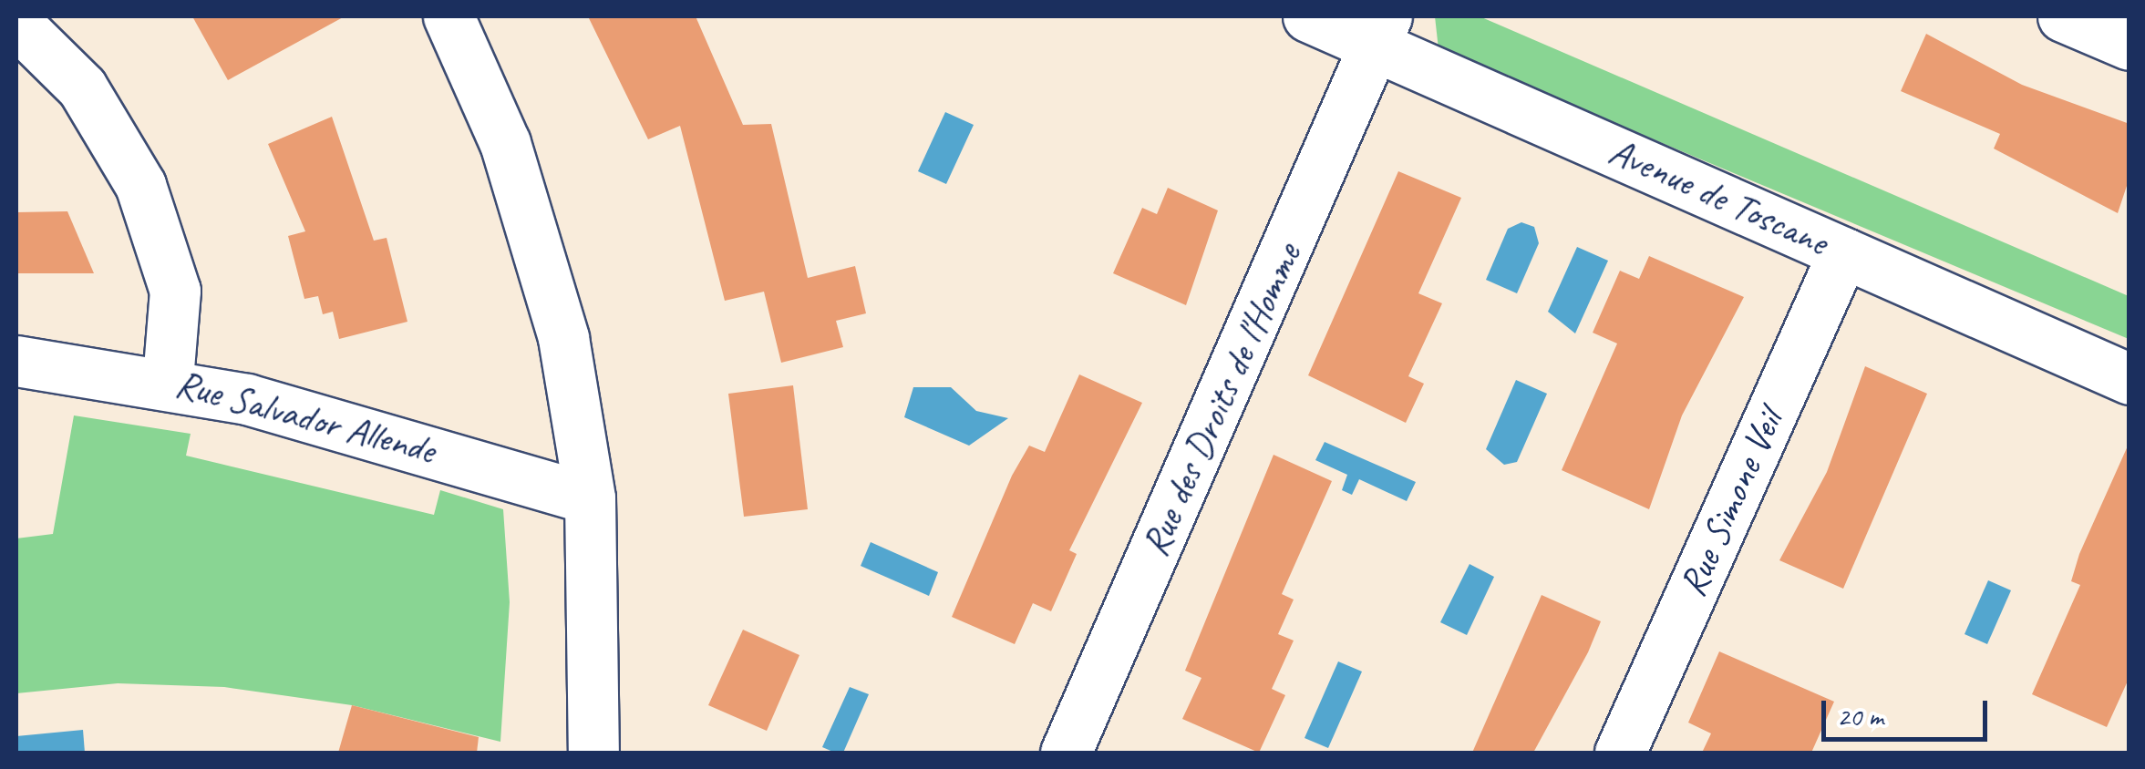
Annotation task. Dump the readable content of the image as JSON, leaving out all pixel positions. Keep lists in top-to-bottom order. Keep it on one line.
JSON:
{"streets":{"street":["Avenue de Toscane","Rue des Droits de l'Homme","Rue Salvador Allende","Rue Simone Veil"]},"crossings":[["Avenue de Toscane","Rue des Droits de l'Homme"],["Avenue de Toscane","Rue Simone Veil"]],"scale_bar":"20 m"}
